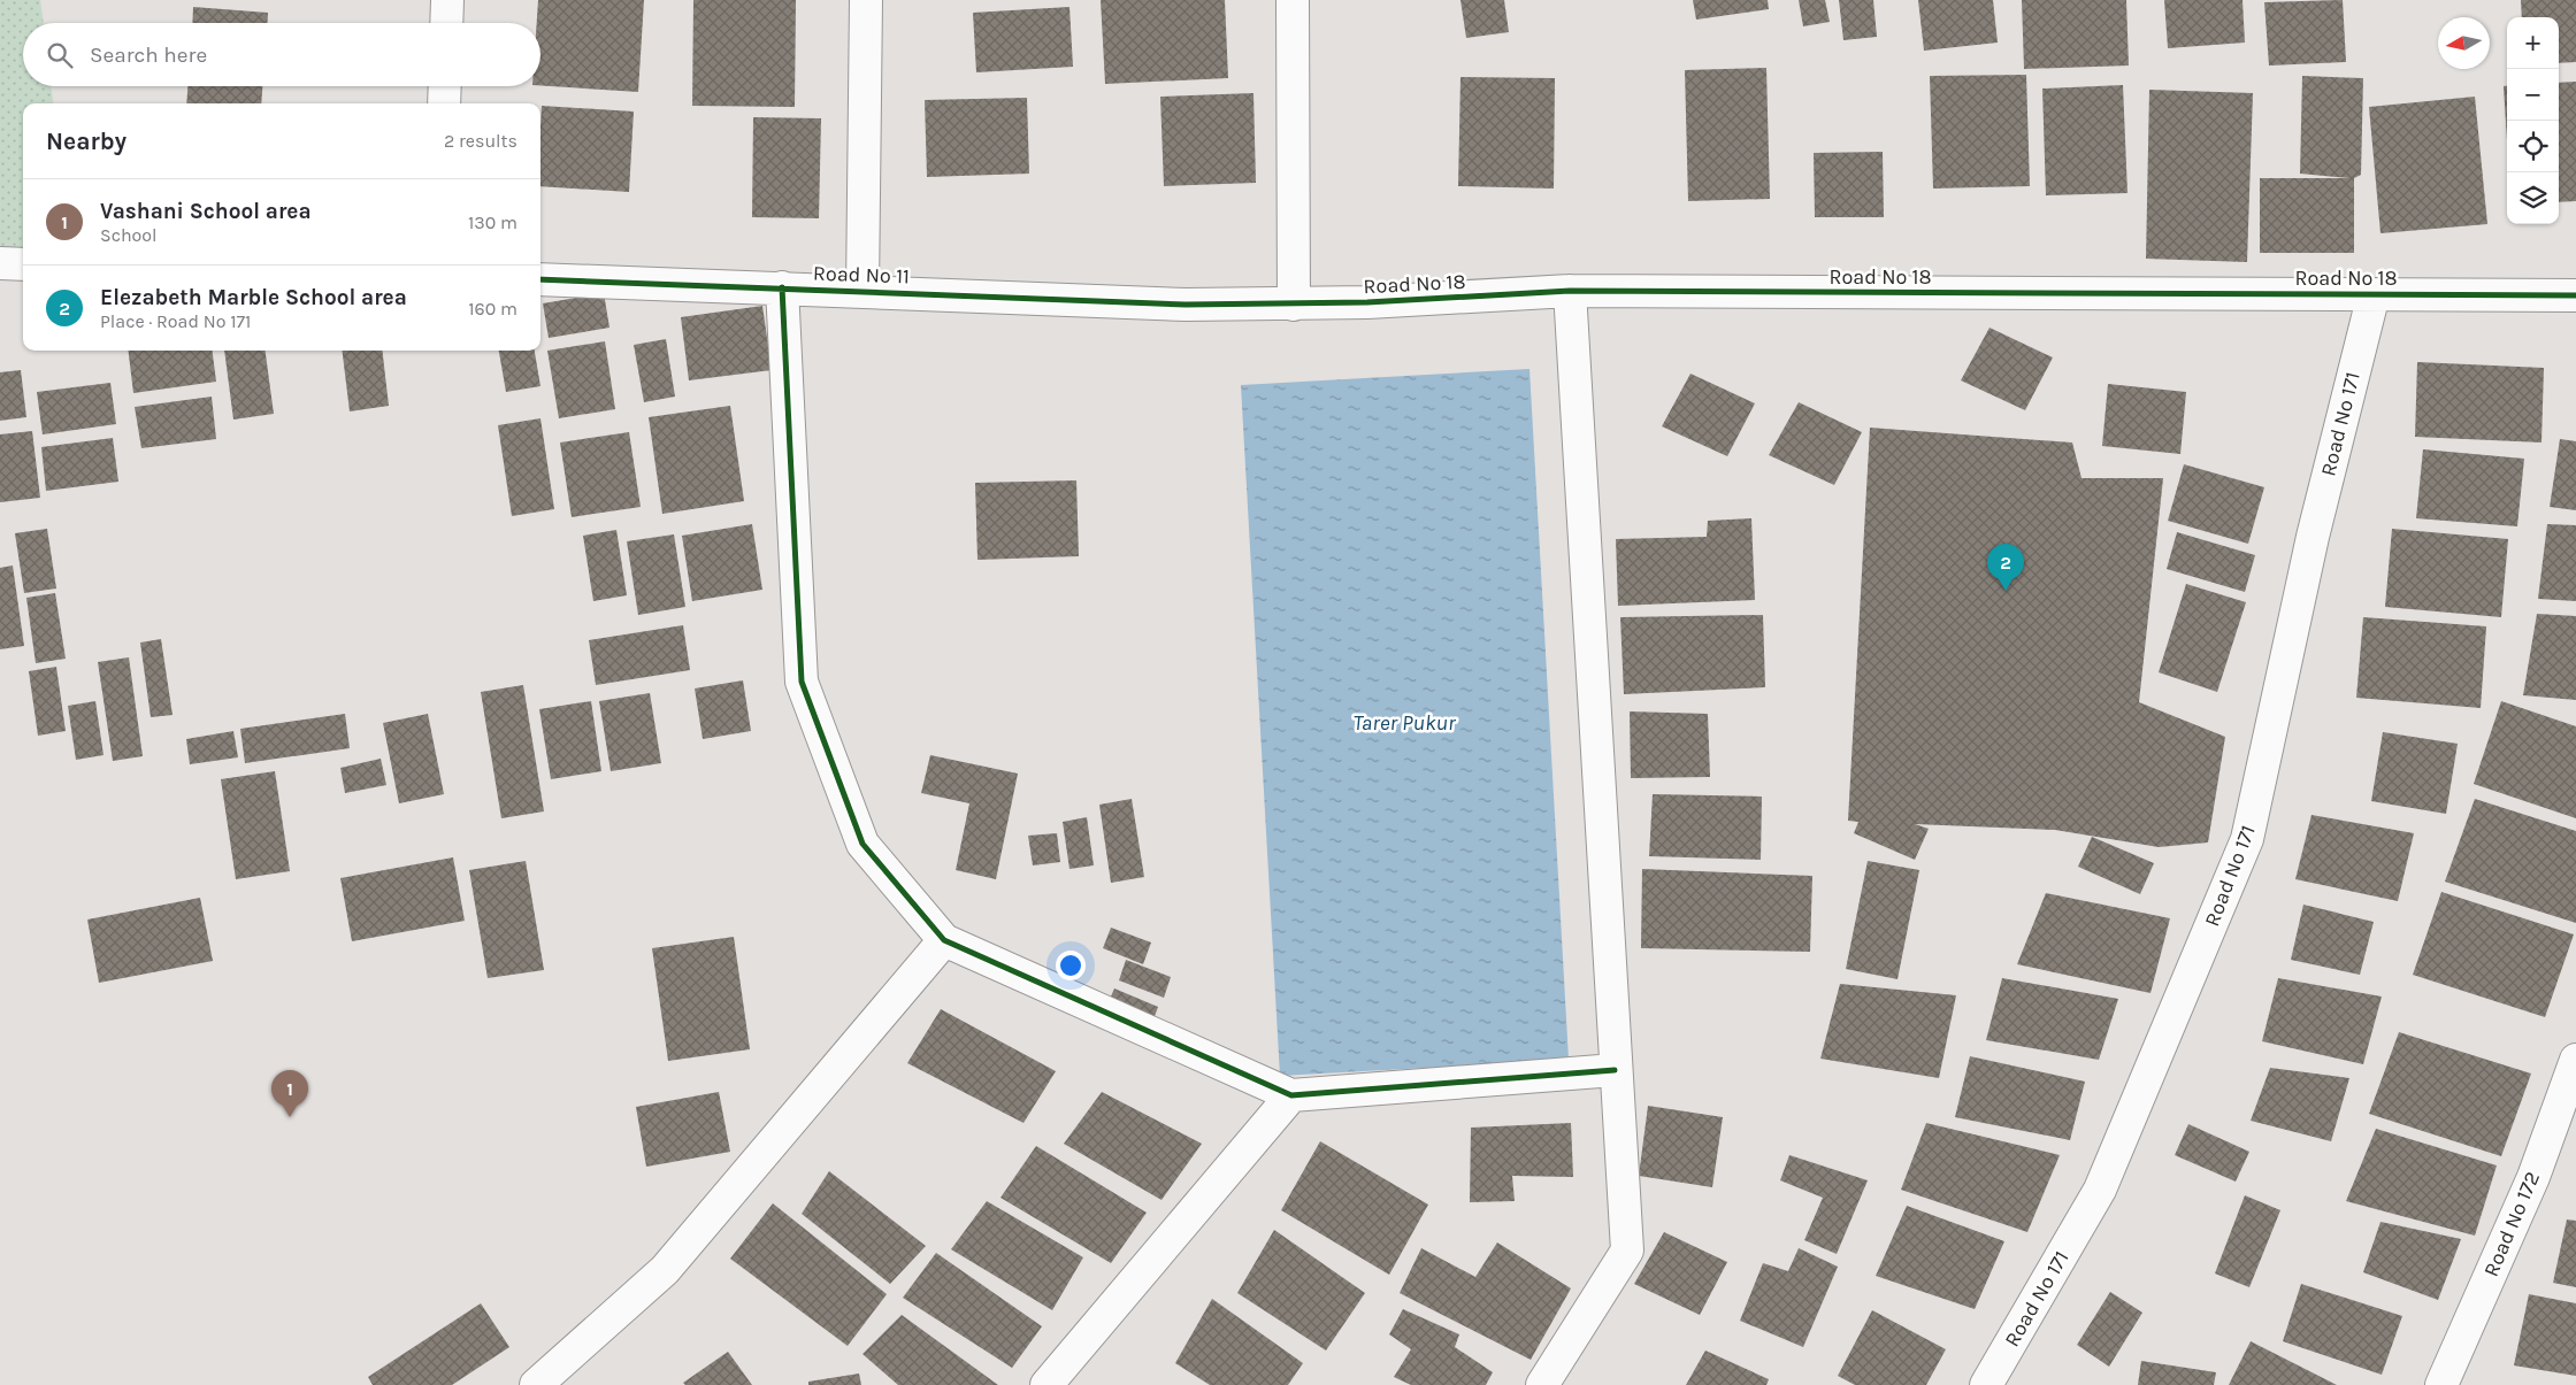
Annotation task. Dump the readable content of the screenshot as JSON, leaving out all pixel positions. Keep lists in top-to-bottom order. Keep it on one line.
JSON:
{"streets":{"street":["Road No 11","Road No 18","Road No 171","Road No 172"]},"crossings":[["Road No 11","Road No 18"],["Road No 18","Road No 171"]],"water":["Tarer Pukur"],"north":"left","page":{"map_buttons":["+","−"],"search":"Search here","heading":["Nearby","2 results"],"list":[{"mark":"1","name":"Vashani School area","note":"School","value":"130 m"},{"mark":"2","name":"Elezabeth Marble School area","note":"Place · Road No 171","value":"160 m"}],"pins":["2","1"]}}
